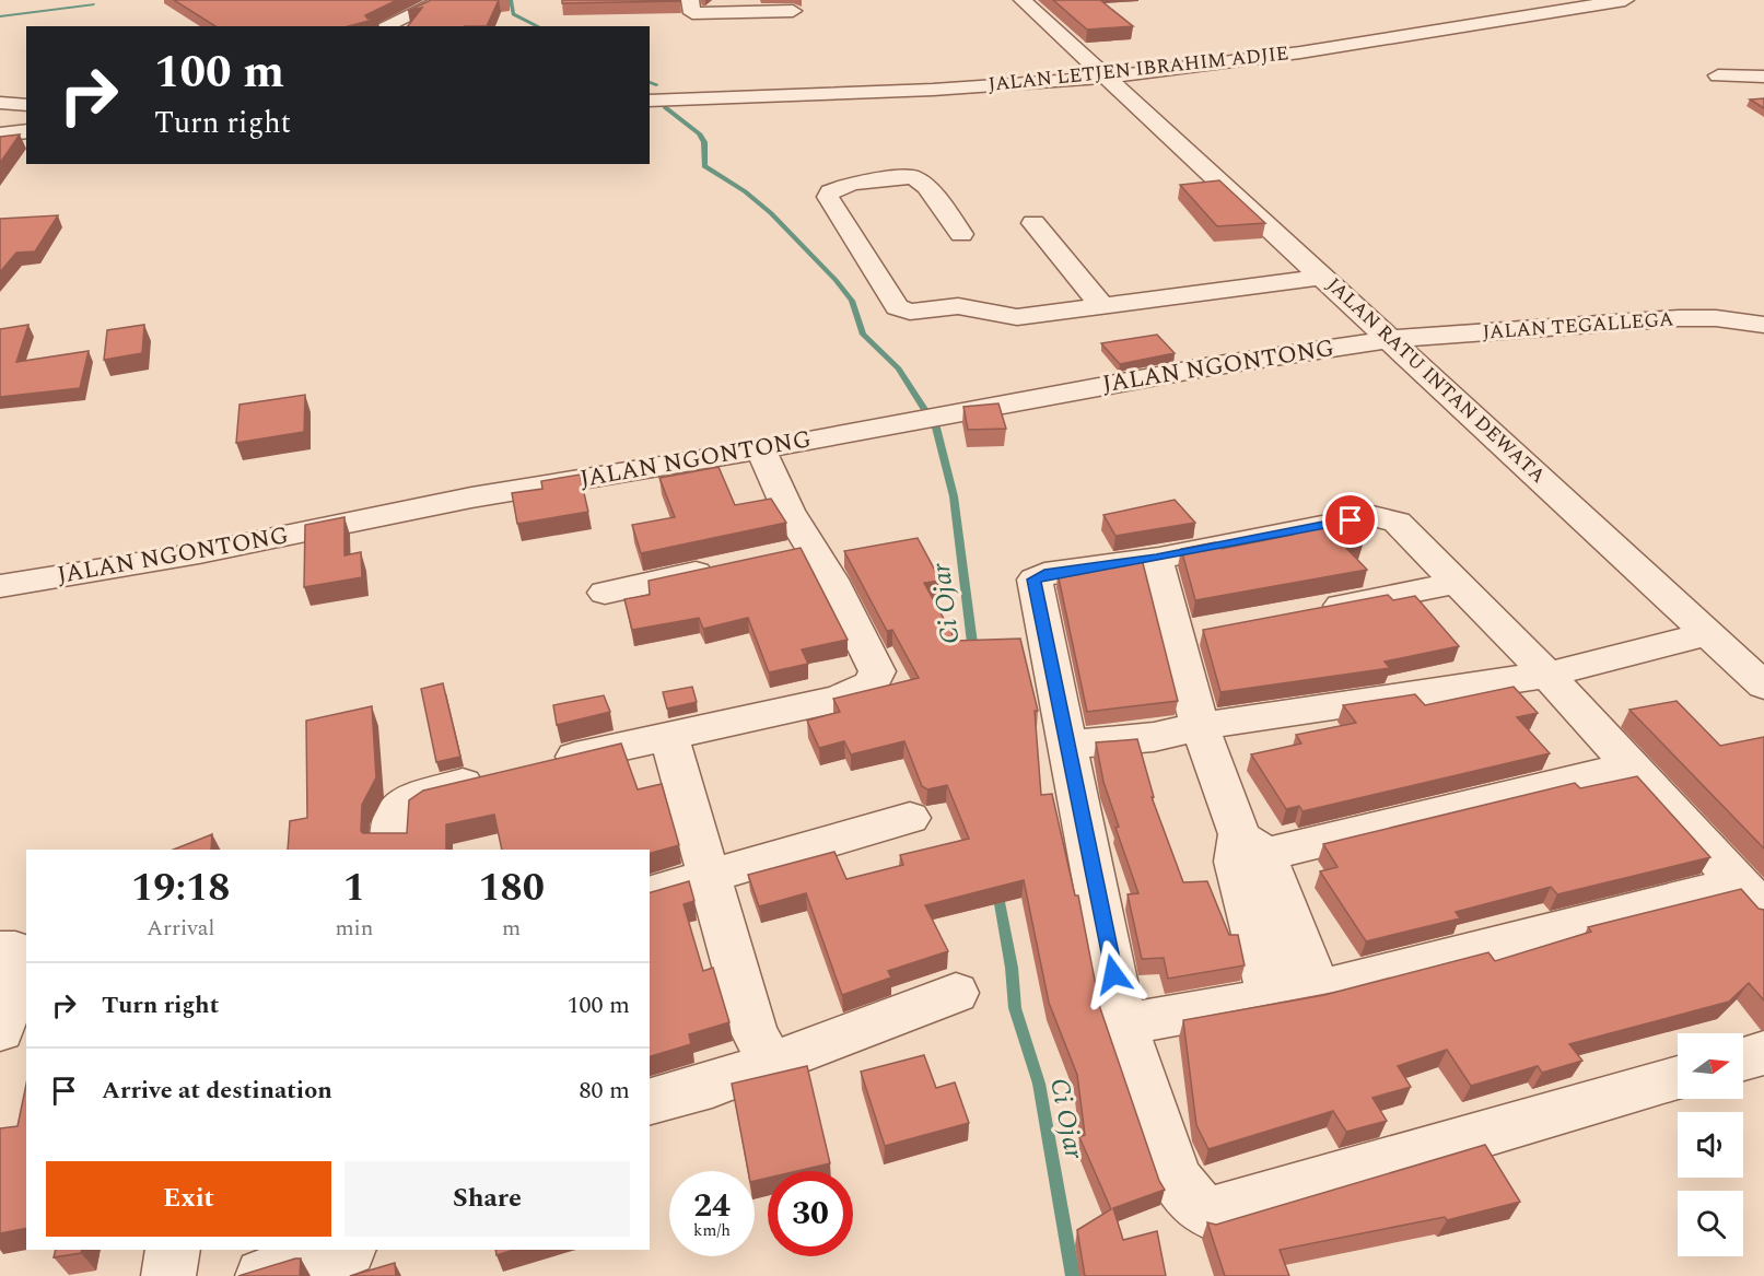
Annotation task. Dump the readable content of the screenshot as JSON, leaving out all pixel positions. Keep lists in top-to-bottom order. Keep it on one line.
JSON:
{"streets":{"street":["JALAN LETJEN IBRAHIM ADJIE","JALAN TEGALLEGA","JALAN NGONTONG","JALAN RATU INTAN DEWATA"]},"crossings":[["JALAN LETJEN IBRAHIM ADJIE","JALAN RATU INTAN DEWATA"],["JALAN TEGALLEGA","JALAN NGONTONG"],["JALAN TEGALLEGA","JALAN RATU INTAN DEWATA"],["JALAN NGONTONG","JALAN RATU INTAN DEWATA"]],"water":["Ci Ojar"],"north":"right","page":{"turn":["100 m","Turn right"],"eta":["19:18","Arrival","1","min","180","m"],"list":[{"name":"Turn right","value":"100 m"},{"name":"Arrive at destination","value":"80 m"}],"buttons":["Exit","Share"],"speed":"24 km/h","limit":"30"}}
